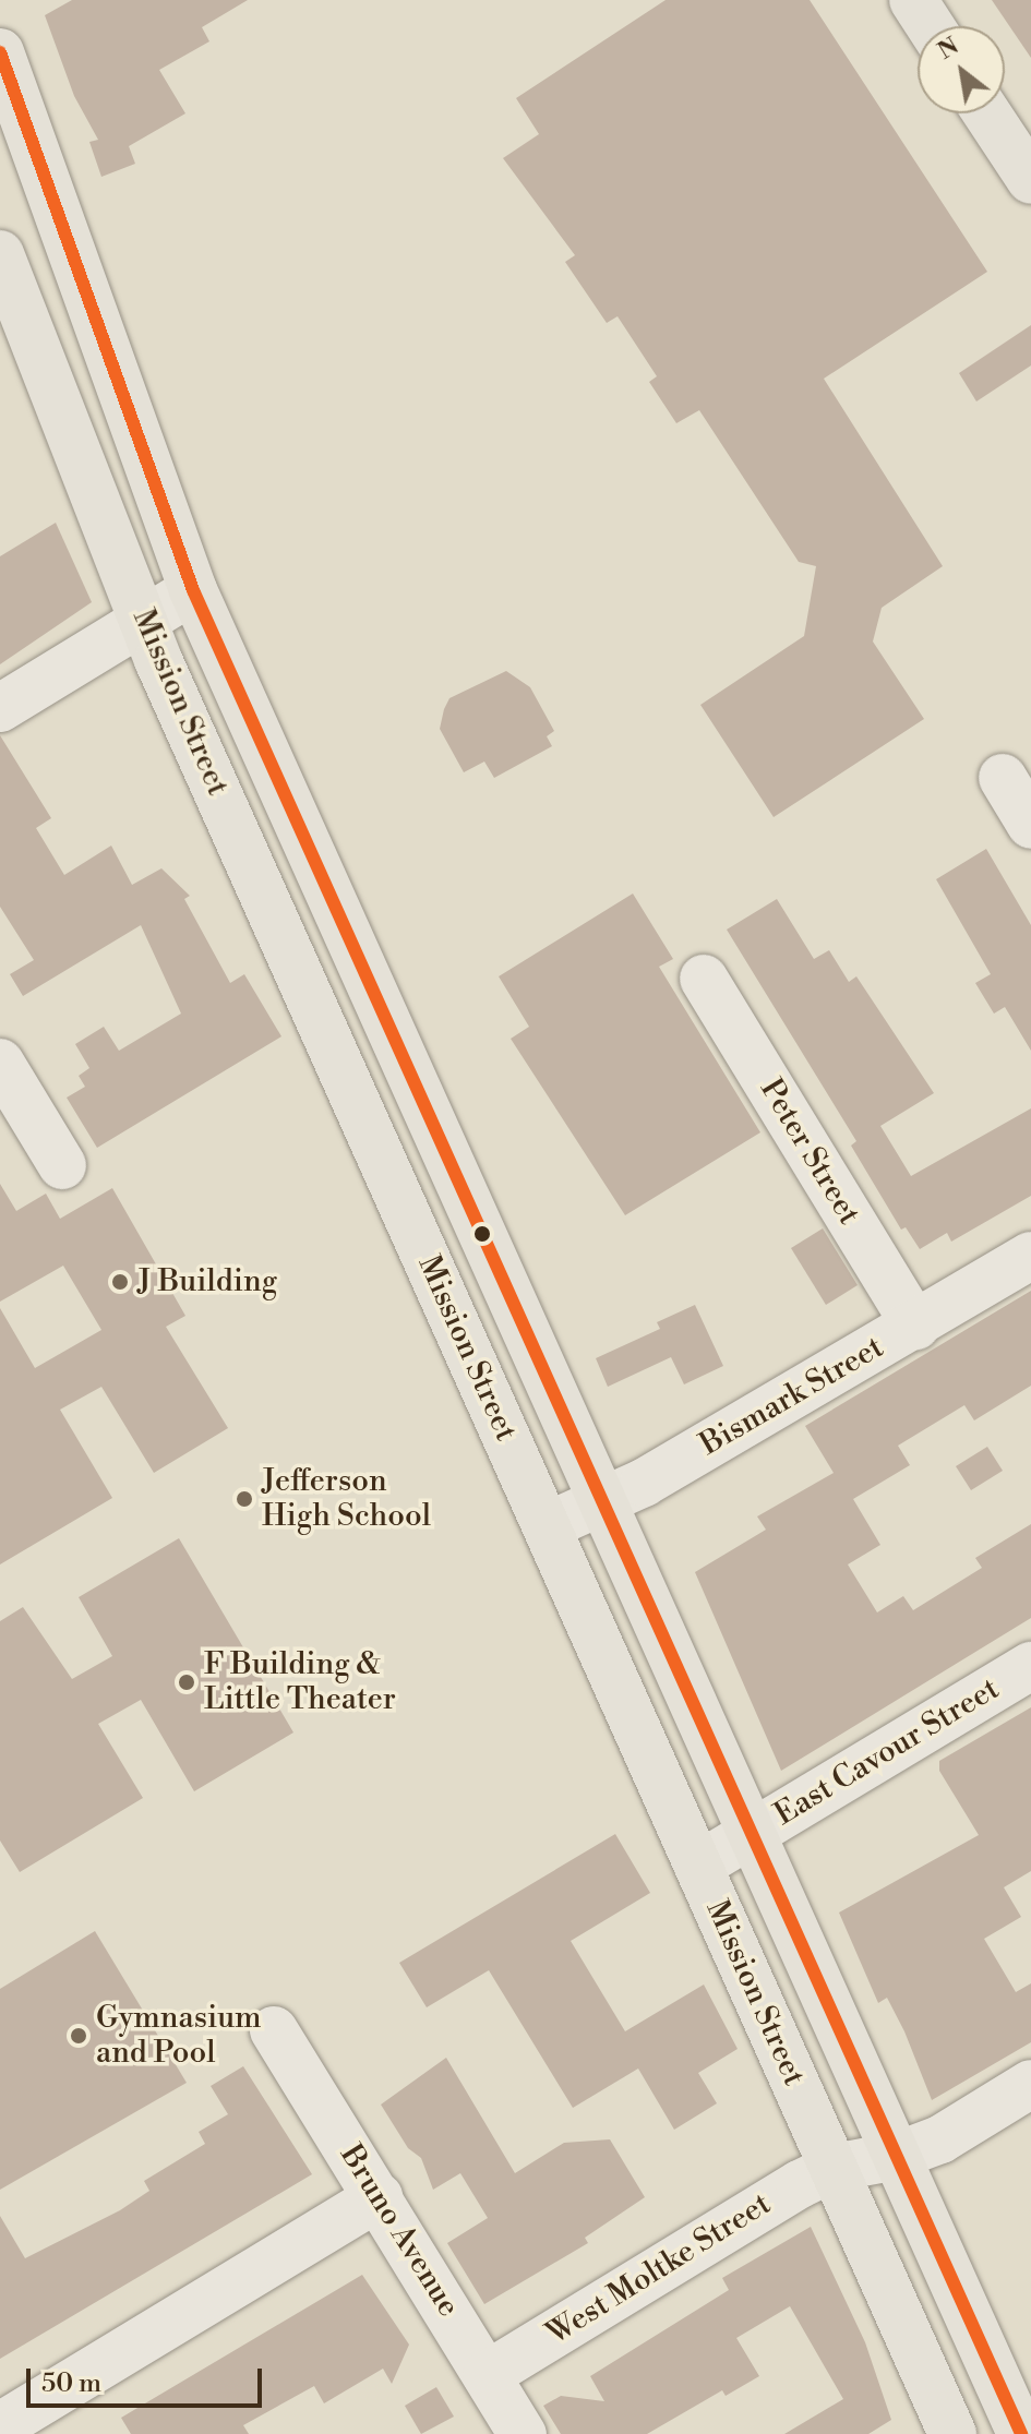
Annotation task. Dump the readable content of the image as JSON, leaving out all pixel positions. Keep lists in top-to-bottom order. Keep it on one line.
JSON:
{"streets":{"main road":["Mission Street"],"street":["Peter Street","Bismark Street","East Cavour Street","Bruno Avenue","West Moltke Street"]},"crossings":[["Mission Street","Bismark Street"],["Mission Street","East Cavour Street"],["Mission Street","West Moltke Street"],["Peter Street","Bismark Street"],["Bruno Avenue","West Moltke Street"]],"places":["J Building","Jefferson High School","F Building & Little Theater","Gymnasium and Pool"],"scale_bar":"50 m","north":"top left"}
